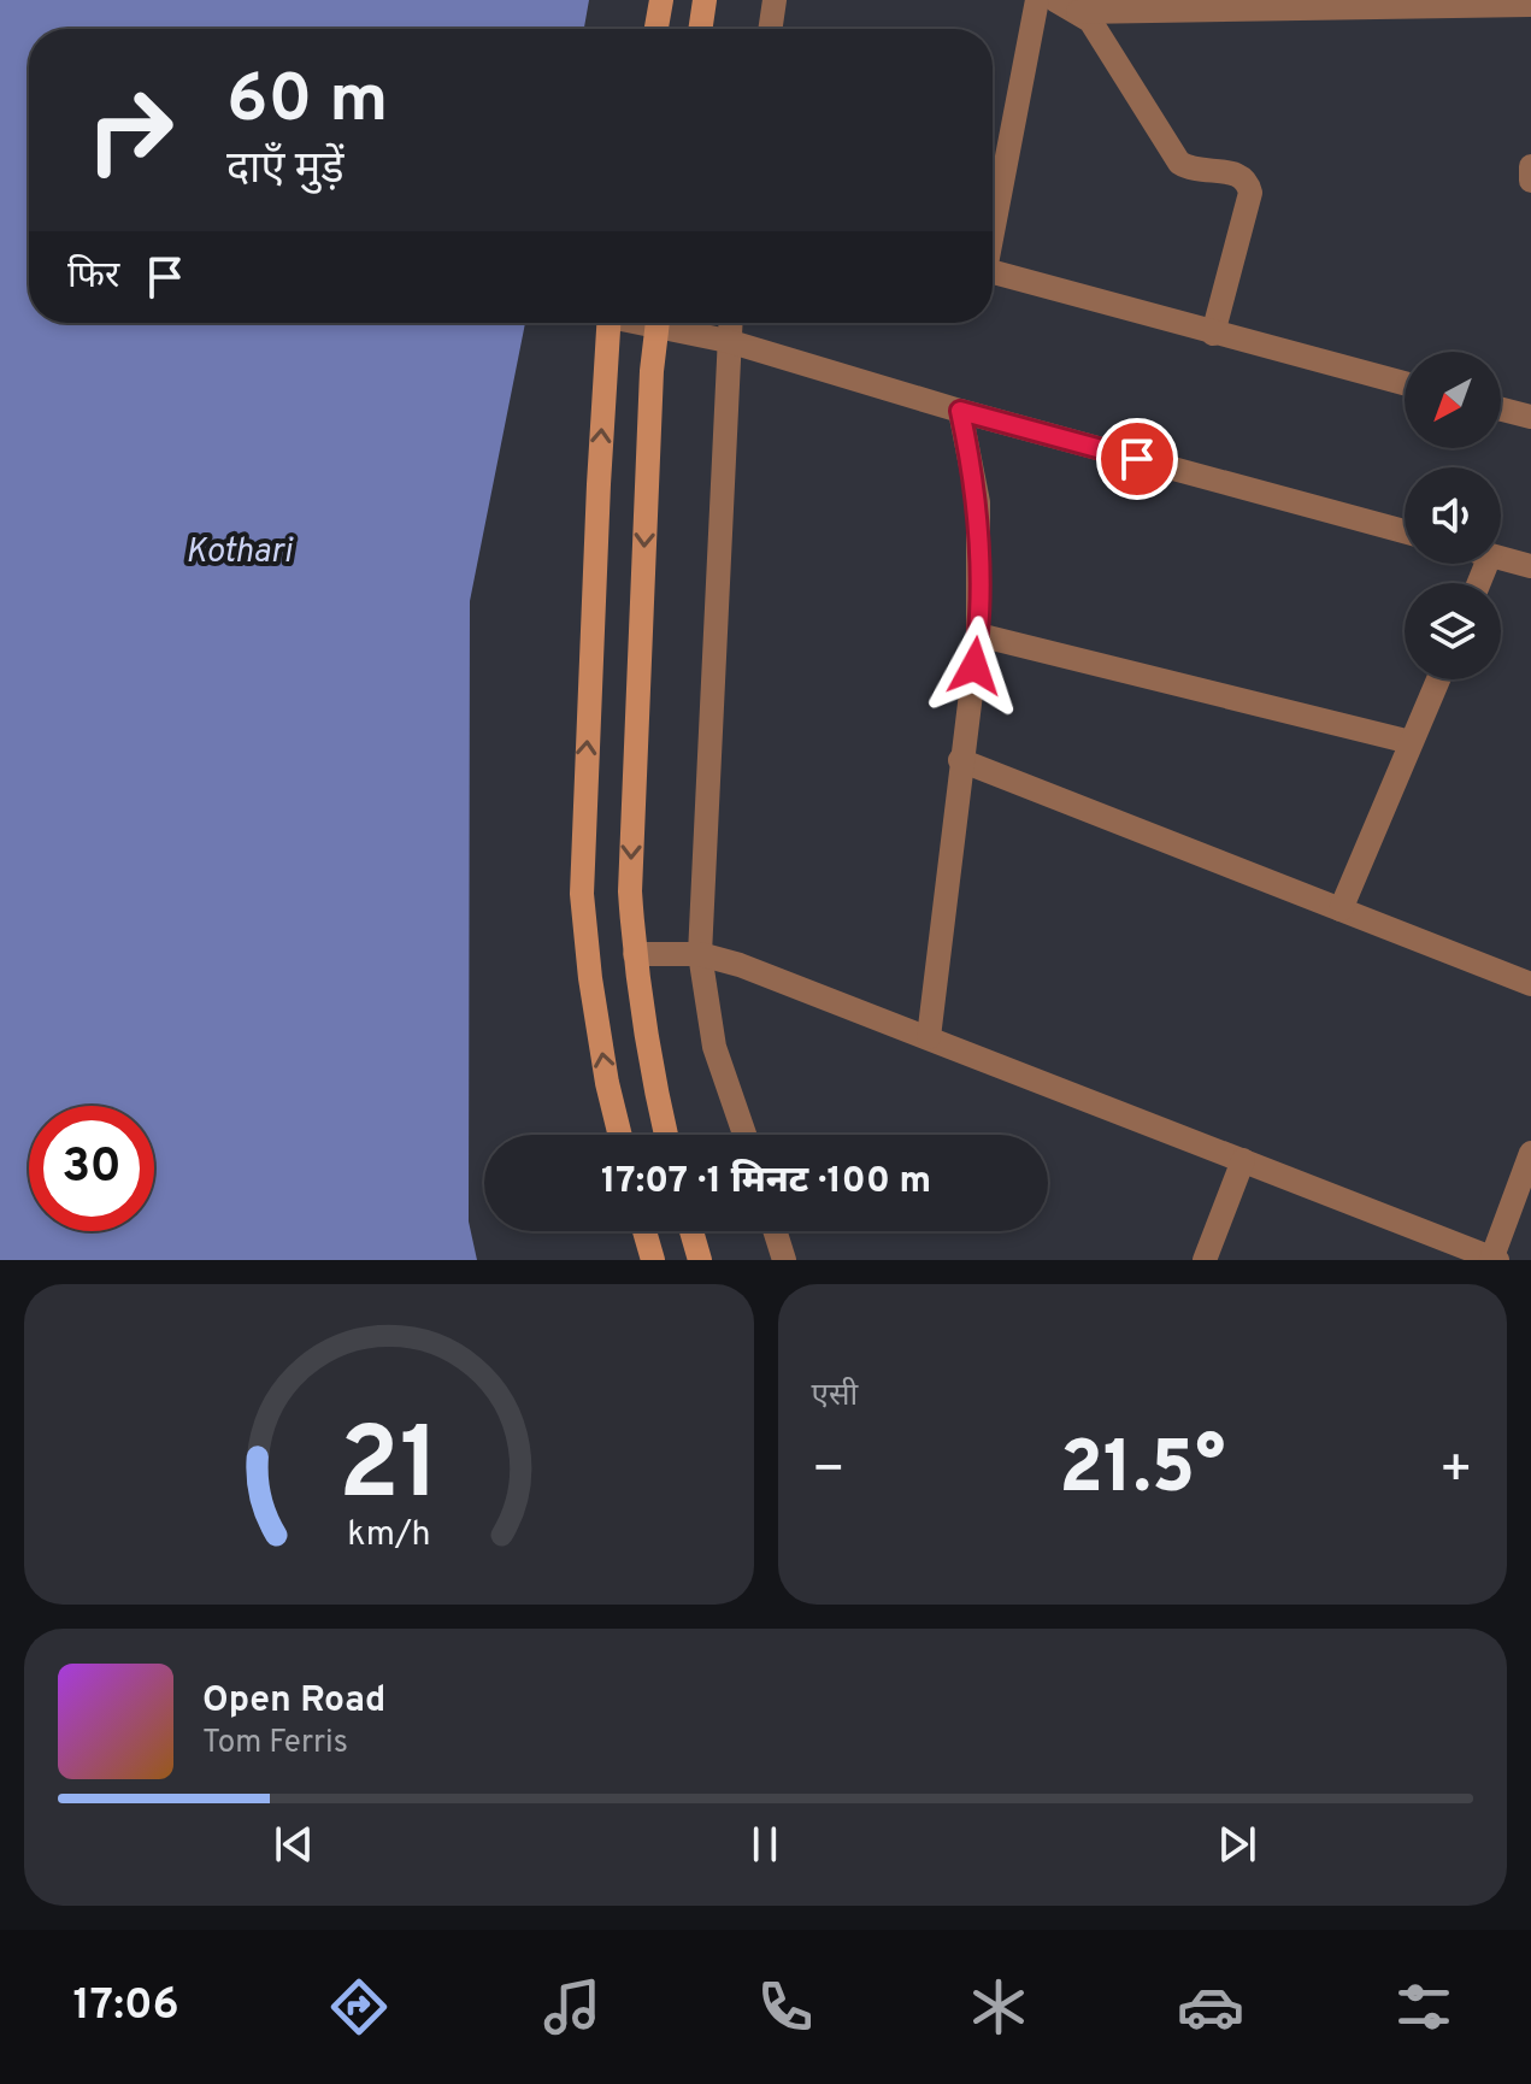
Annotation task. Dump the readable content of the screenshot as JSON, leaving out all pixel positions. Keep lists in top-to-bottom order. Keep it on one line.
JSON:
{"water":["Kothari"],"north":"bottom left","page":{"turn":["60 m","दाएँ मुड़ें"],"then":"फिर","limit":"30","trip":"17:07 · 1 मिनट · 100 m","tile":"एसी","heat":["−","21.5°","+"],"song":["Open Road","Tom Ferris"],"tabs":"17:06","gauge":["21","km/h"]}}
